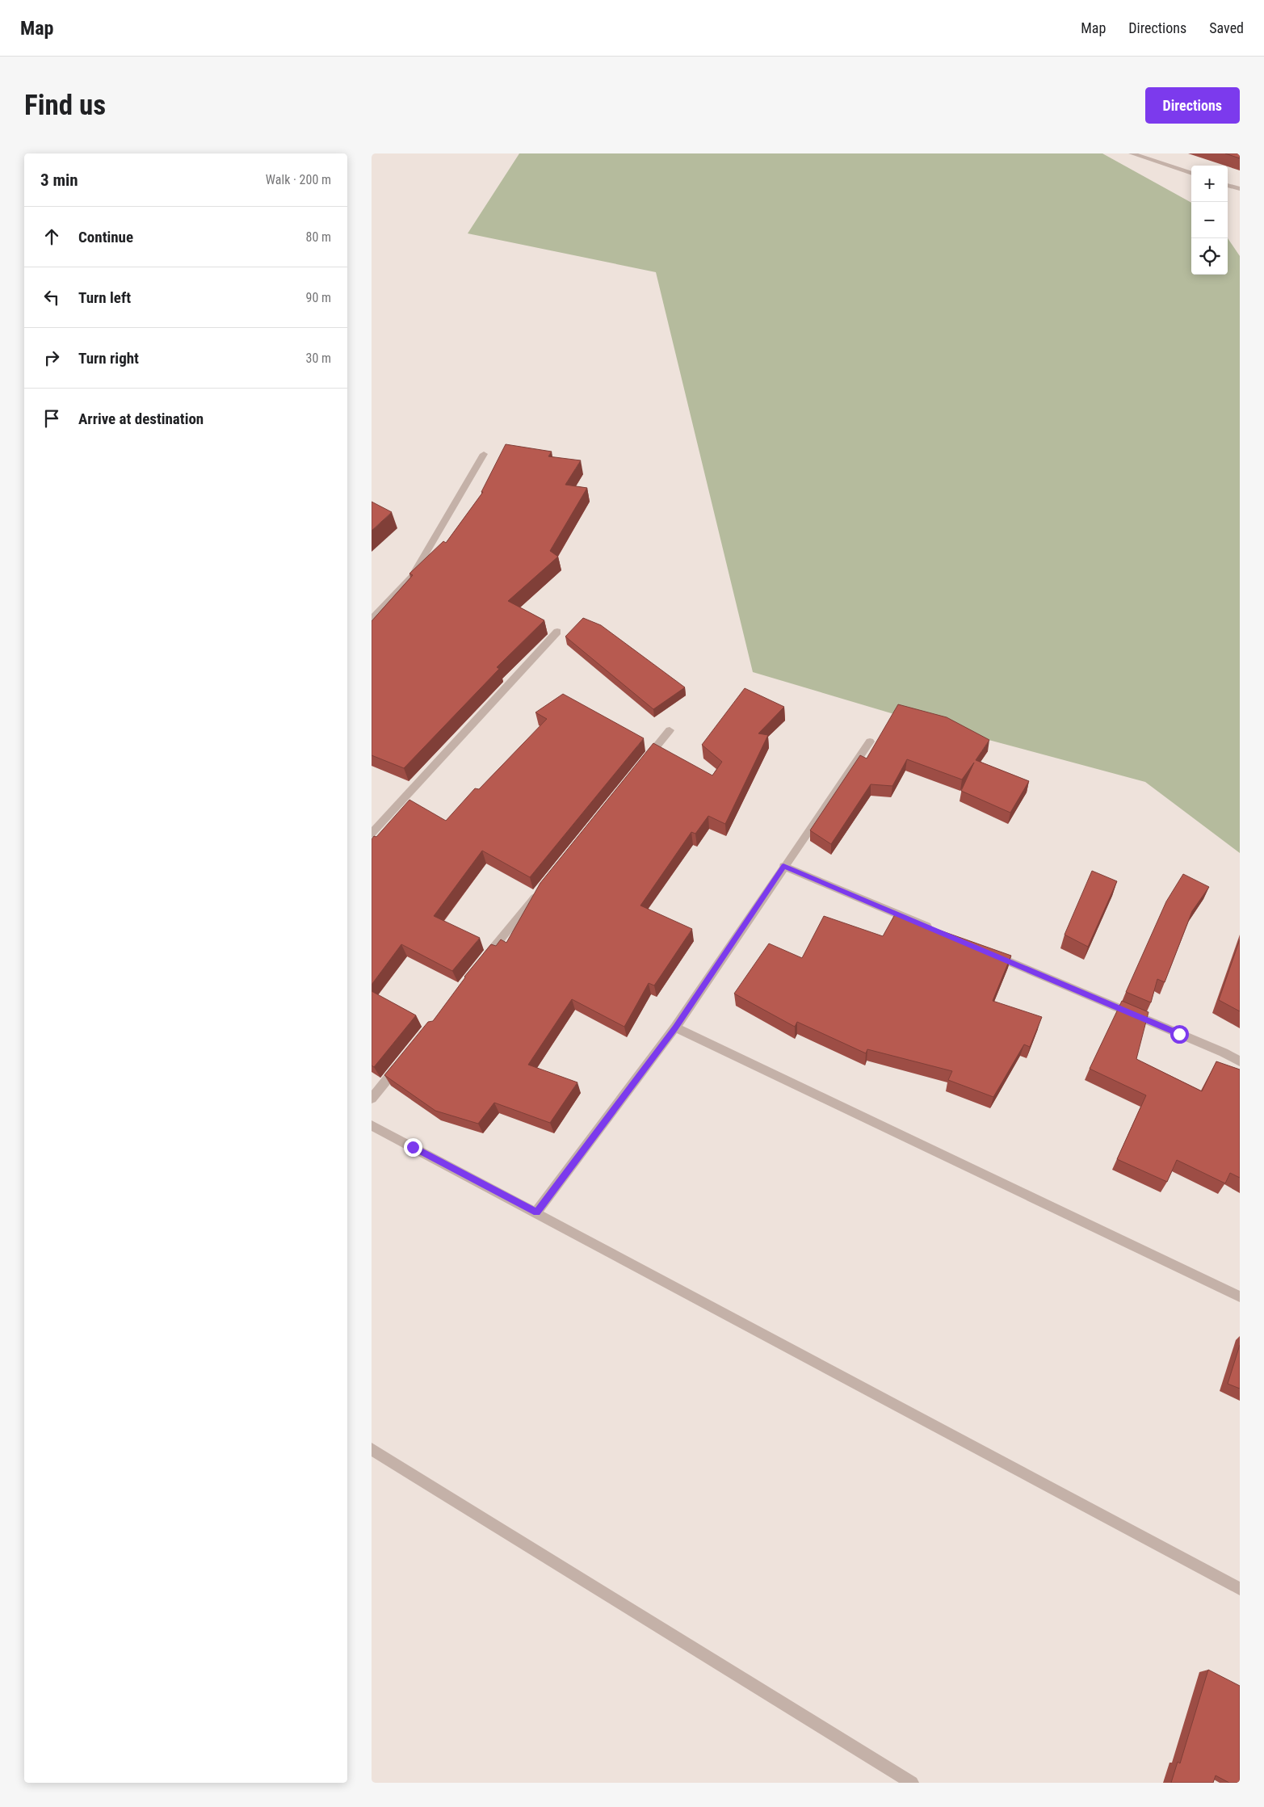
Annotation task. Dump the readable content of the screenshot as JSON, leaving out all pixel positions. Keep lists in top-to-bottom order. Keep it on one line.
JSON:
{"page":{"header":"Map","nav":["Map","Directions","Saved"],"buttons":"Directions","title":"Find us","heading":["3 min","Walk · 200 m"],"map_buttons":["+","−"],"list":[["Continue","80 m"],["Turn left","90 m"],["Turn right","30 m"],"Arrive at destination"]}}
